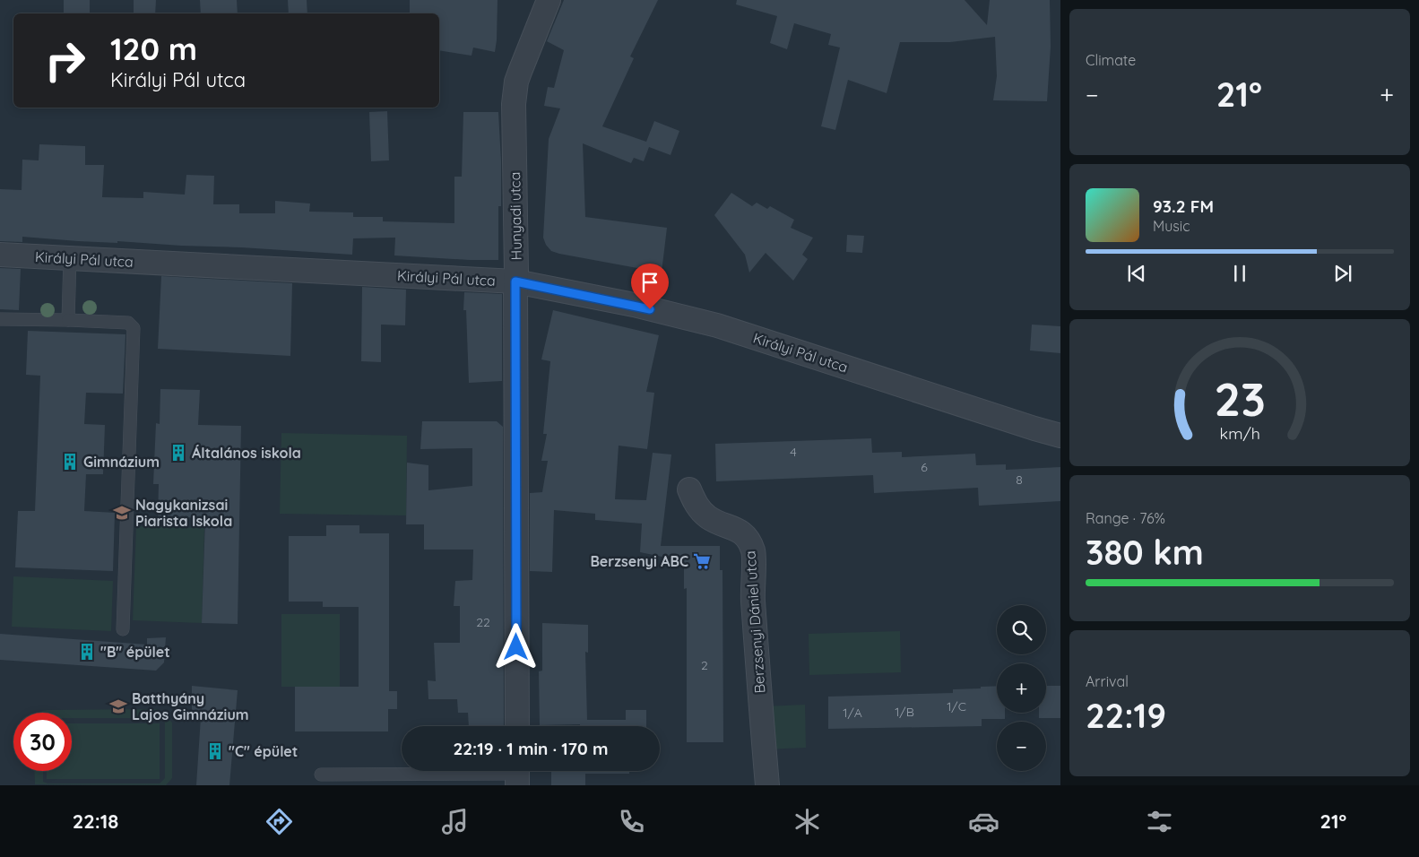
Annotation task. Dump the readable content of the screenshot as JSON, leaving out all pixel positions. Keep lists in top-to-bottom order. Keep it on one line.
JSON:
{"streets":{"street":["Hunyadi utca","Királyi Pál utca","Berzsenyi Dániel utca"]},"crossings":[["Hunyadi utca","Királyi Pál utca"]],"places":{"building":["Általános iskola","Gimnázium","\"B\" épület","\"C\" épület"],"school or university":["Nagykanizsai Piarista Iskola","Batthyány Lajos Gimnázium"],"supermarket":["Berzsenyi ABC"]},"house_numbers":["4","6","8","22","2","1/C","1/B","1/A"],"page":{"tile":["Climate",["Range · 76%","380 km"],["Arrival","22:19"]],"turn":["120 m","Királyi Pál utca"],"heat":["−","21°","+"],"song":["93.2 FM","Music"],"map_buttons":["+","−"],"limit":"30","trip":"22:19 · 1 min · 170 m","tabs":["22:18","21°"],"gauge":["23","km/h"]}}
